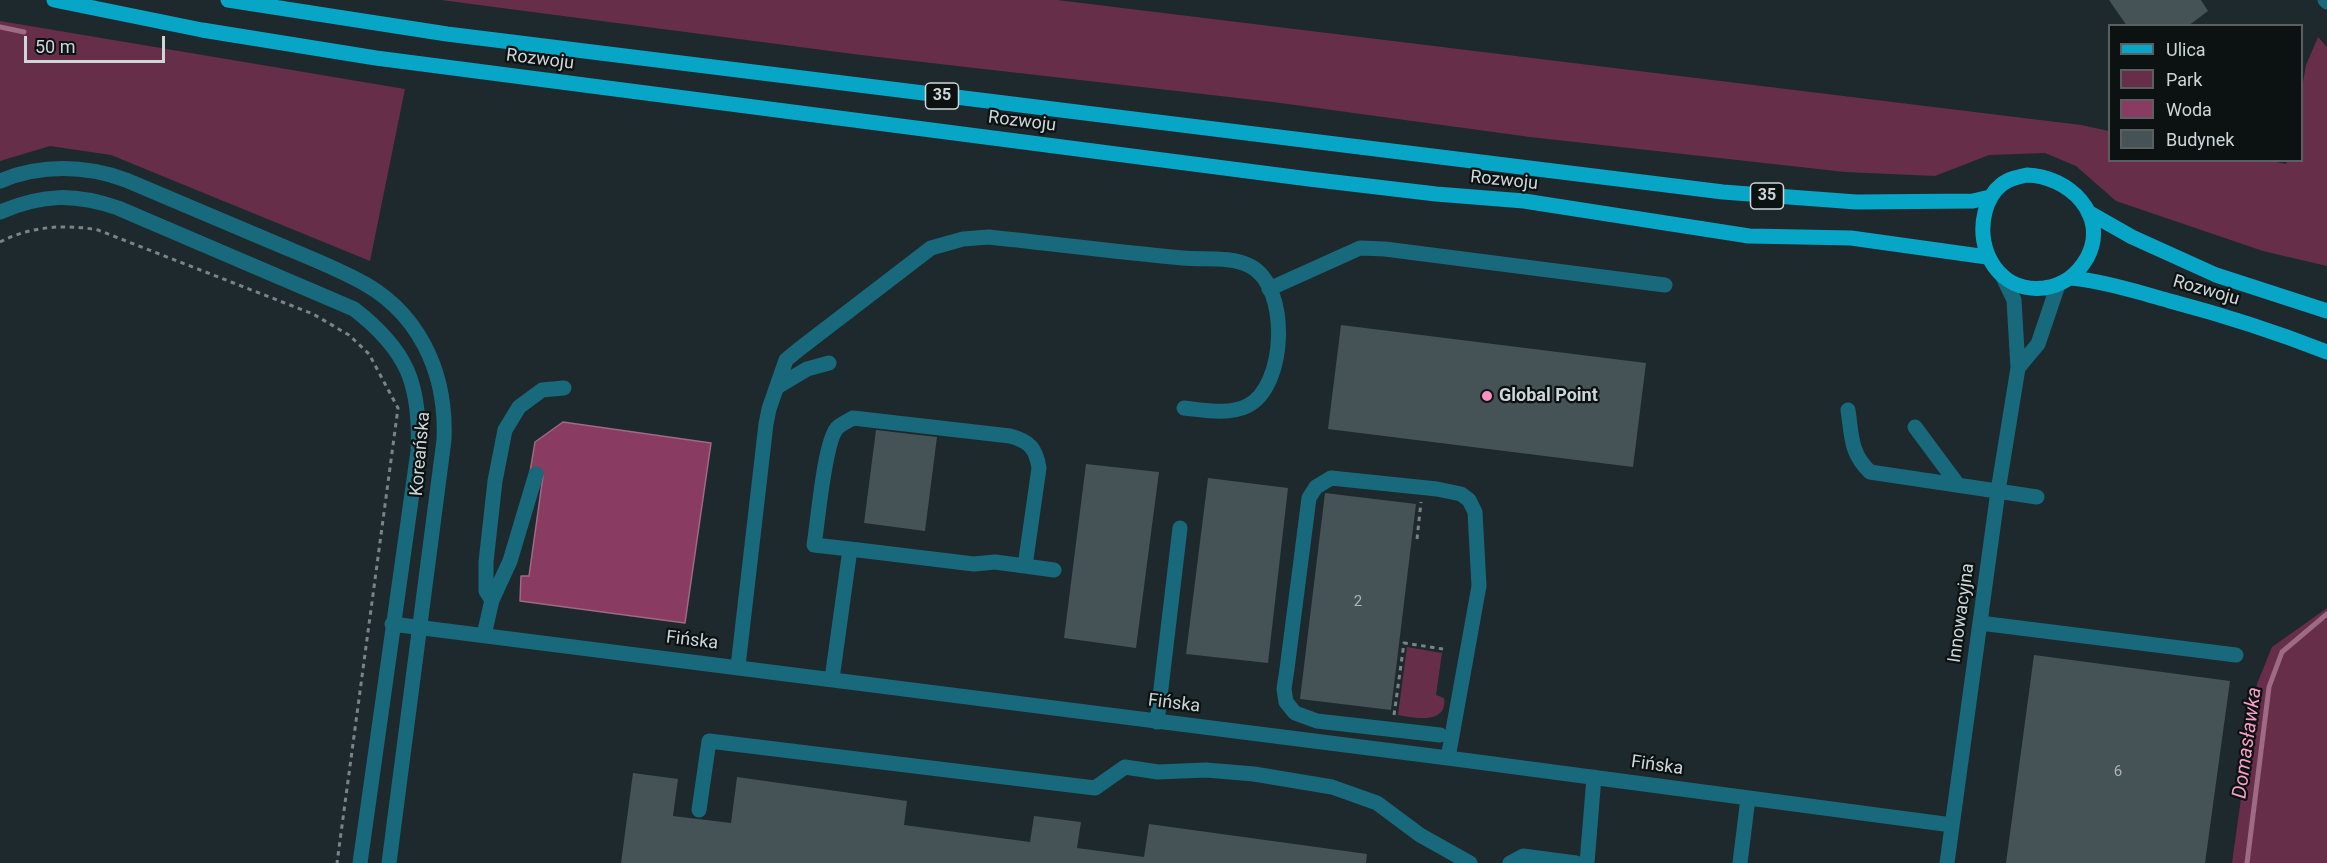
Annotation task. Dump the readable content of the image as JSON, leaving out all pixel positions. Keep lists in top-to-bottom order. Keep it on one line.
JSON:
{"streets":{"main road":["Rozwoju","35"],"street":["Koreańska","Innowacyjna","Fińska"]},"crossings":[["Rozwoju","Innowacyjna"],["Koreańska","Fińska"],["Innowacyjna","Fińska"]],"water":["Domasławka"],"places":["Global Point"],"house_numbers":["2","6"],"legend":["Ulica","Park","Woda","Budynek"],"scale_bar":"50 m"}
